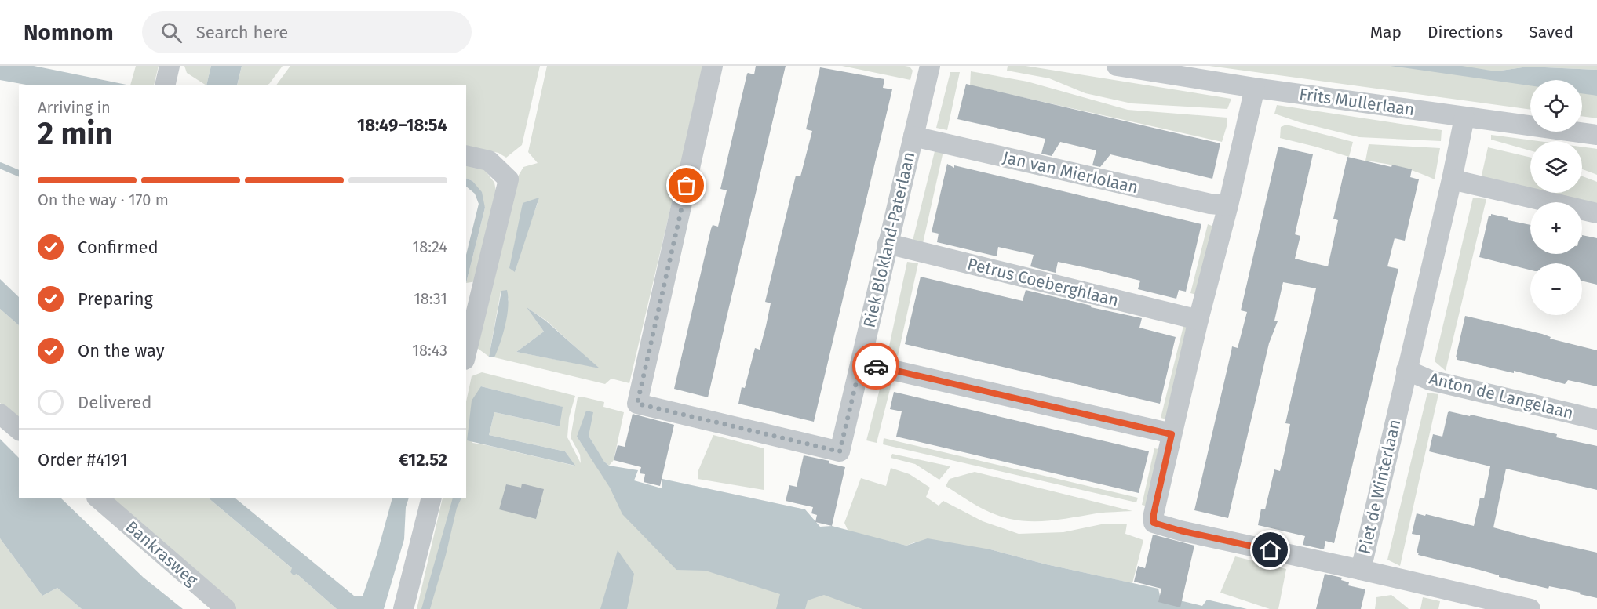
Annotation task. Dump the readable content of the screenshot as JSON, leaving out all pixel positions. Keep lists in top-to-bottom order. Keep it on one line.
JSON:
{"streets":{"street":["Frits Mullerlaan","Jan van Mierlolaan","Riek Blokland-Paterlaan","Petrus Coeberghlaan","Anton de Langelaan","Piet de Winterlaan","Bankrasweg"]},"crossings":[["Frits Mullerlaan","Piet de Winterlaan"],["Jan van Mierlolaan","Riek Blokland-Paterlaan"],["Jan van Mierlolaan","Piet de Winterlaan"],["Riek Blokland-Paterlaan","Petrus Coeberghlaan"],["Petrus Coeberghlaan","Piet de Winterlaan"],["Anton de Langelaan","Piet de Winterlaan"]],"page":{"header":"Nomnom","search":"Search here","nav":["Map","Directions","Saved"],"map_buttons":["+","−"],"heading":["2 min","Arriving in","18:49–18:54"],"panel":["Order #4191","€12.52"],"bar":"On the way · 170 m","list":[["Confirmed","18:24"],["Preparing","18:31"],["On the way","18:43"],"Delivered"]}}
